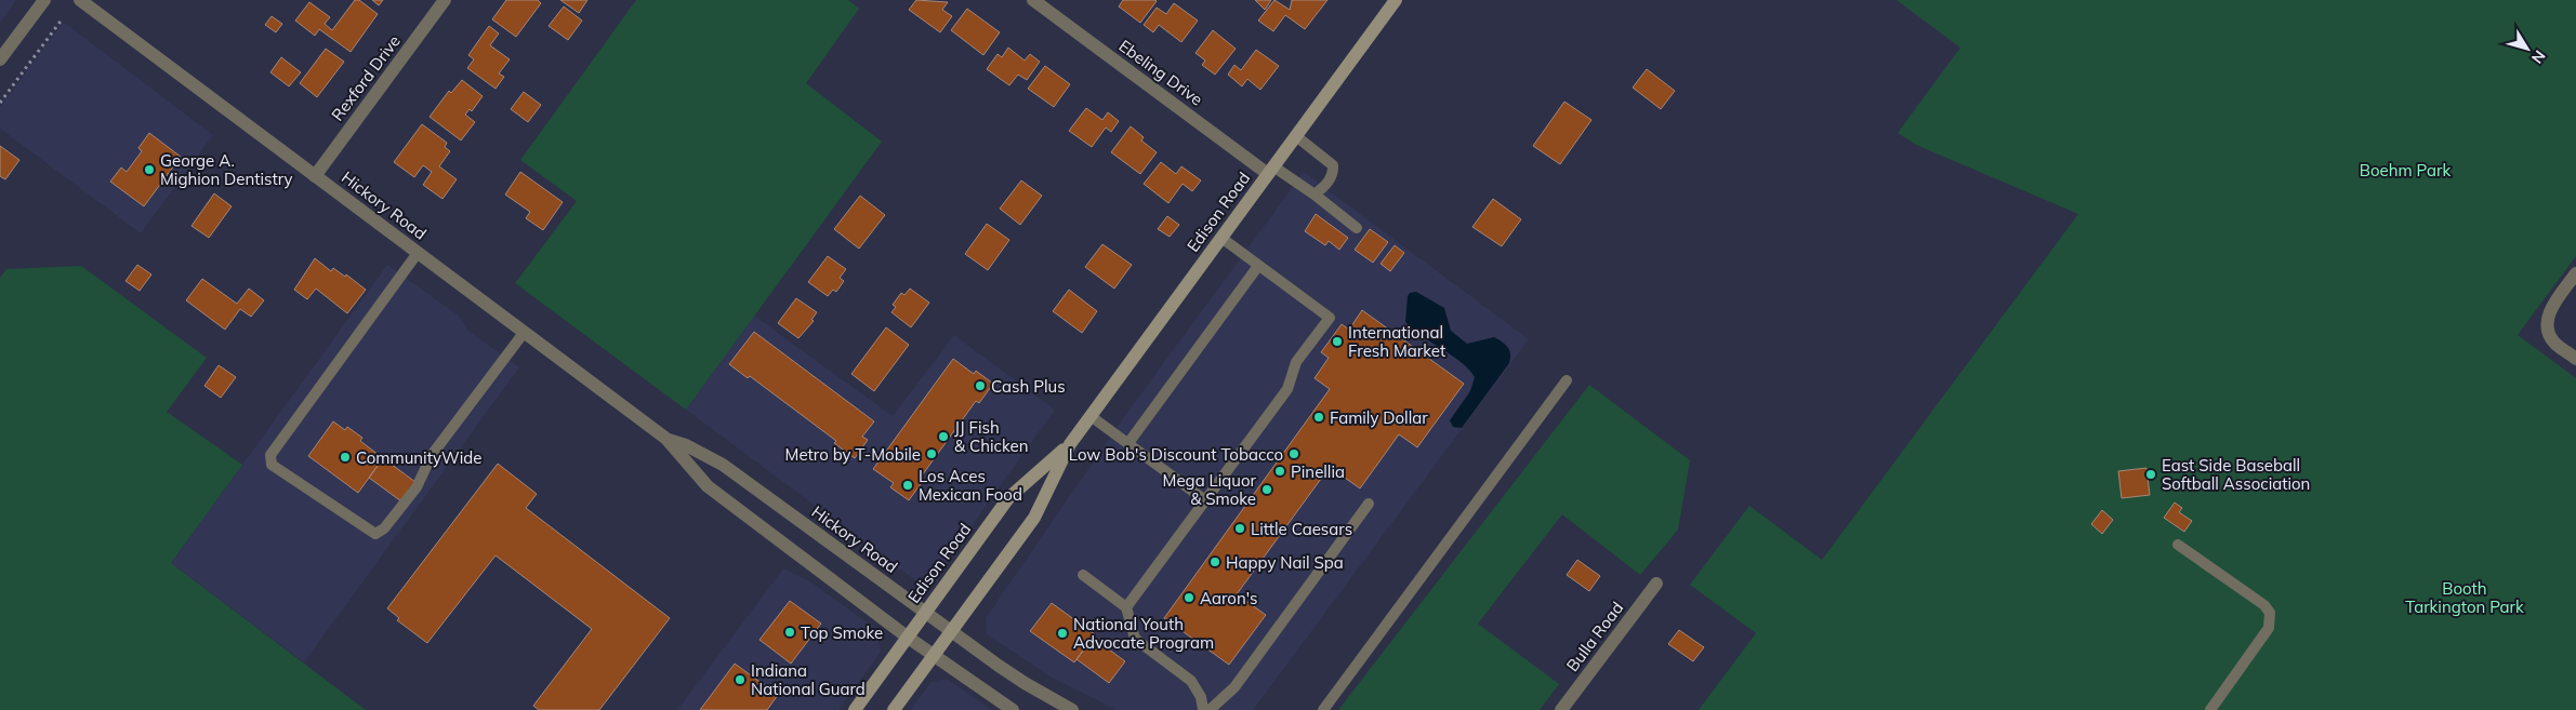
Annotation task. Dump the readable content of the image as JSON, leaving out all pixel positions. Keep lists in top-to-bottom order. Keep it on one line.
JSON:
{"streets":{"main road":["Edison Road"],"street":["Ebeling Drive","Rexford Drive","Hickory Road","Bulla Road"]},"crossings":[["Ebeling Drive","Edison Road"],["Rexford Drive","Hickory Road"],["Hickory Road","Edison Road"]],"parks":["Boehm Park","Booth Tarkington Park"],"places":["George A. Mighion Dentistry","International Fresh Market","Cash Plus","Family Dollar","JJ Fish & Chicken","Metro by T-Mobile","Low Bob's Discount Tobacco","CommunityWide","Pinellia","East Side Baseball Softball Association","Los Aces Mexican Food","Mega Liquor & Smoke","Little Caesars","Happy Nail Spa","Aaron's","Top Smoke","National Youth Advocate Program","Indiana National Guard"],"north":"bottom right"}
